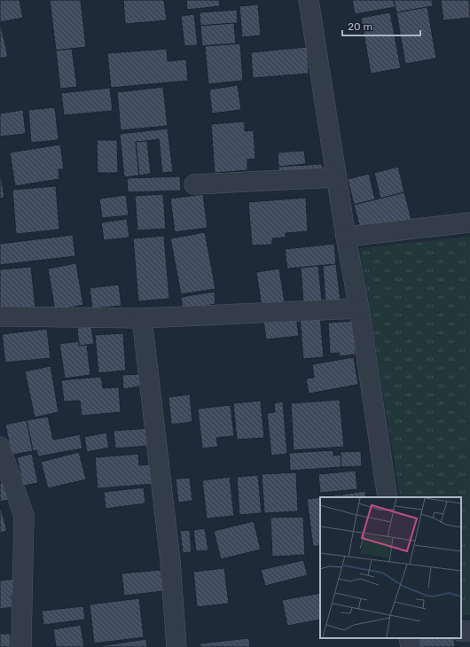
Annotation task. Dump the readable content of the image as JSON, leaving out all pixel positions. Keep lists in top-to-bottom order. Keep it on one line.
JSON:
{"scale_bar":"20 m"}
